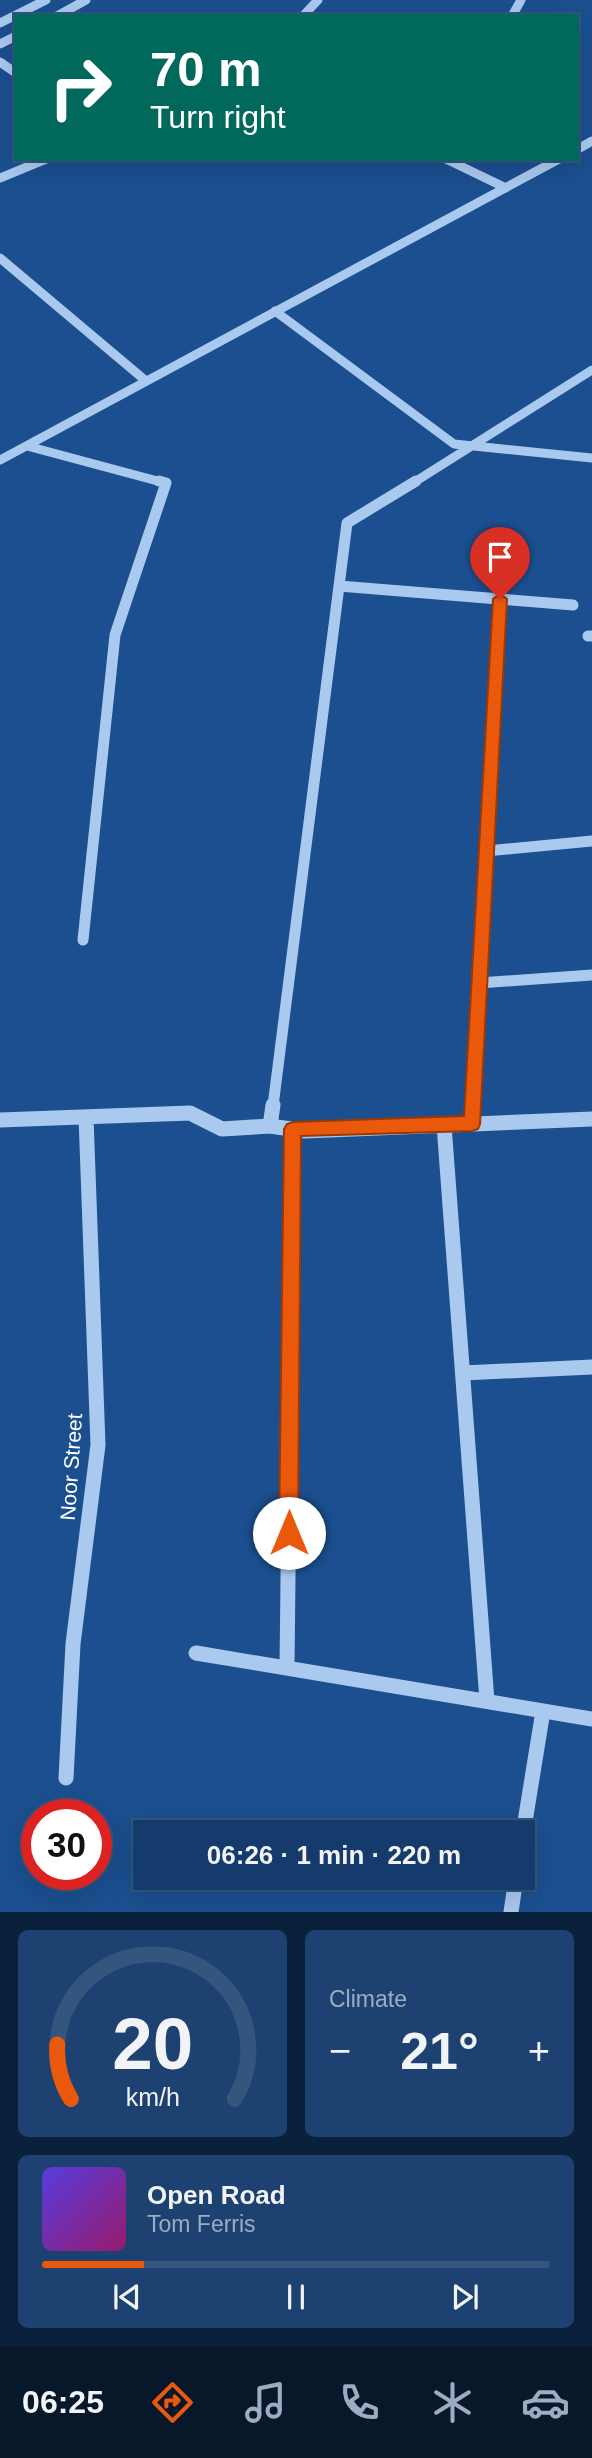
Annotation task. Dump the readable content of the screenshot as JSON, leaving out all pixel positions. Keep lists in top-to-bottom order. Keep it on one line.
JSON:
{"streets":{"street":["Noor Street"]},"page":{"turn":["70 m","Turn right"],"limit":"30","trip":"06:26 · 1 min · 220 m","tile":"Climate","heat":["−","21°","+"],"song":["Open Road","Tom Ferris"],"tabs":"06:25","gauge":["20","km/h"]}}
